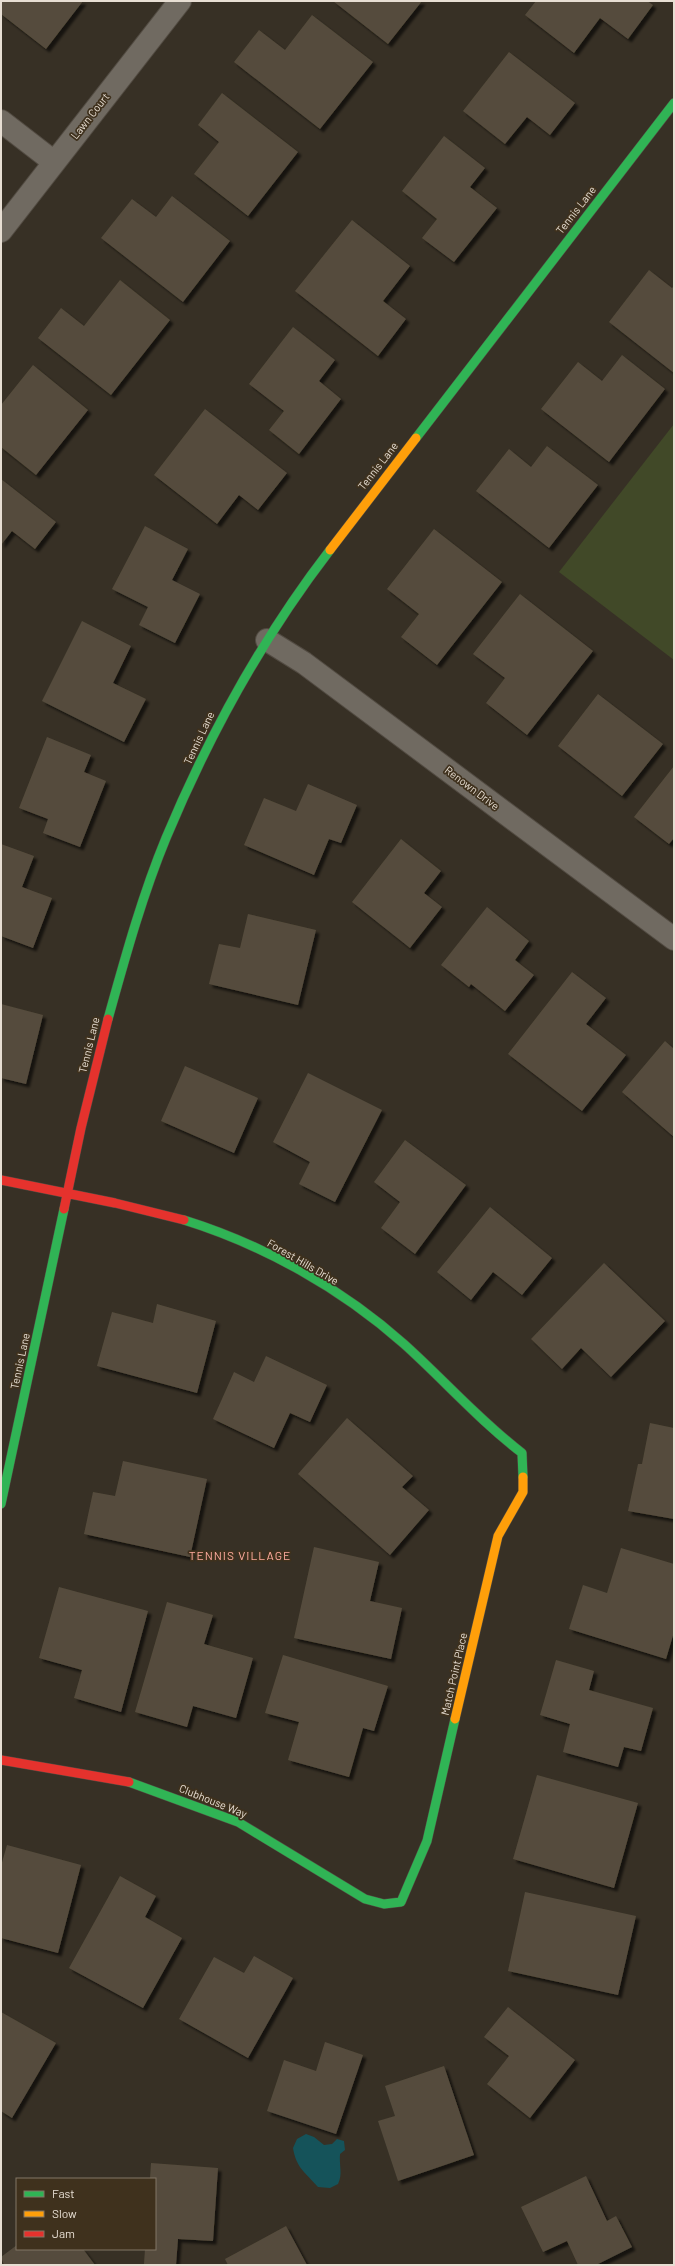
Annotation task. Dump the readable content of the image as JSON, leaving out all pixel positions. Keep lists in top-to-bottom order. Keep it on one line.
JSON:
{"streets":{"street":["Lawn Court","Tennis Lane","Renown Drive","Forest Hills Drive","Match Point Place","Clubhouse Way"]},"crossings":[["Tennis Lane","Renown Drive"],["Tennis Lane","Forest Hills Drive"],["Forest Hills Drive","Match Point Place"],["Match Point Place","Clubhouse Way"]],"districts":["TENNIS VILLAGE"],"legend":["Fast","Slow","Jam"]}
